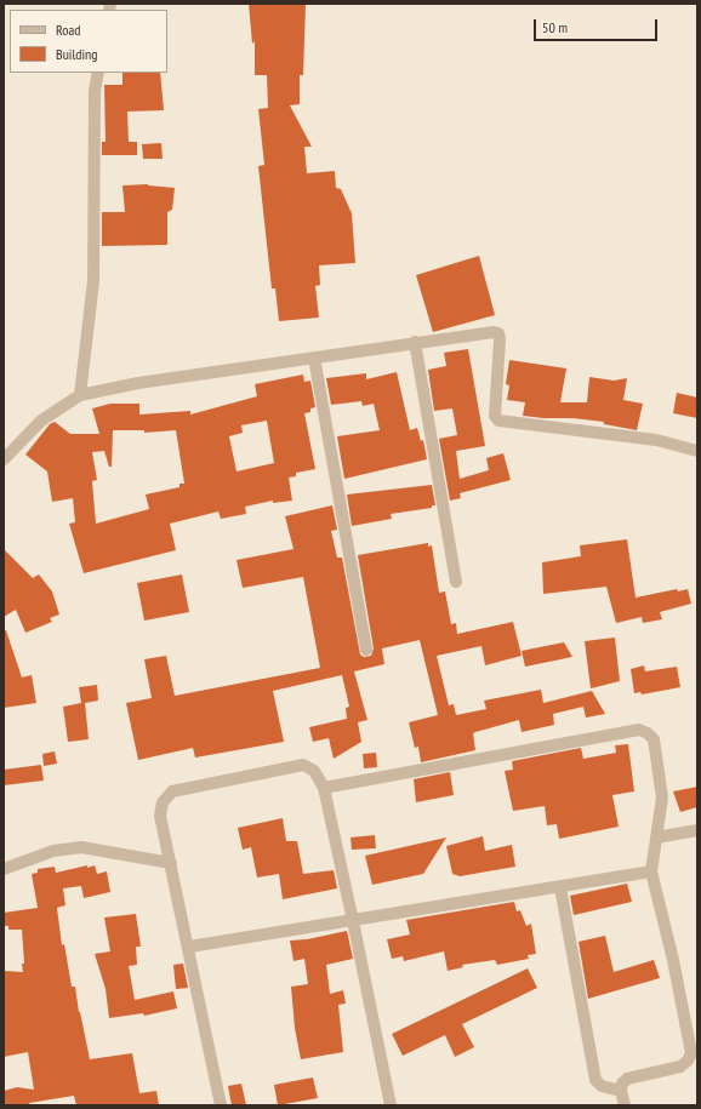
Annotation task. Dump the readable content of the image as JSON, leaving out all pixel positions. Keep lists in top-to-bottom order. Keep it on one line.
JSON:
{"legend":["Road","Building"],"scale_bar":"50 m"}
